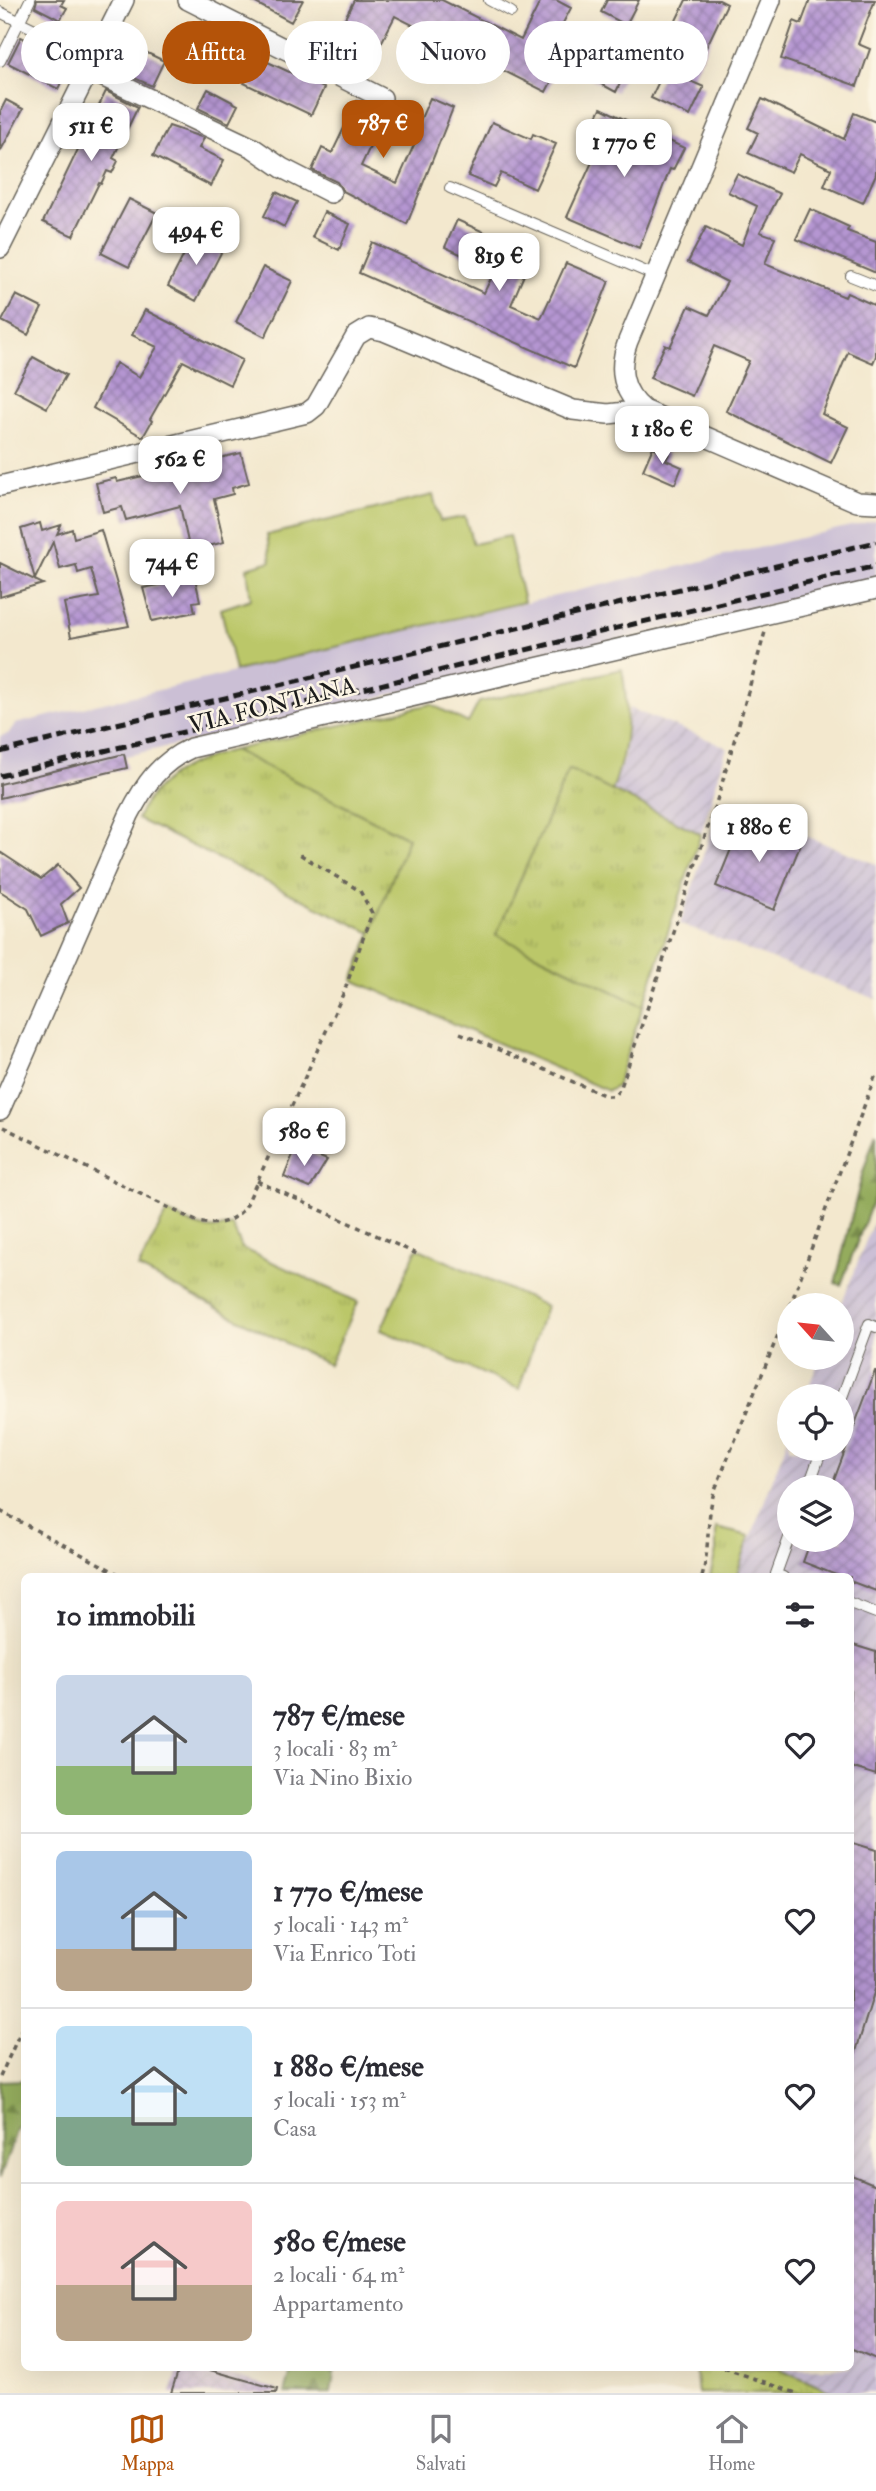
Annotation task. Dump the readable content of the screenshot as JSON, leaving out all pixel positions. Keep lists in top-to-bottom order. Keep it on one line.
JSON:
{"streets":{"street":["VIA FONTANA"]},"north":"top left","page":{"chip":["Compra","Affitta","Filtri","Nuovo","Appartamento"],"price":["787 €","511 €","1 770 €","494 €","819 €","1 180 €","562 €","744 €","1 880 €","580 €"],"heading":"10 immobili","list":[{"name":"787 €/mese","note":"3 locali · 83 m² · Via Nino Bixio"},{"name":"1 770 €/mese","note":"5 locali · 143 m² · Via Enrico Toti"},{"name":"1 880 €/mese","note":"5 locali · 153 m² · Casa"},{"name":"580 €/mese","note":"2 locali · 64 m² · Appartamento"}],"tabs":["Mappa","Salvati","Home"]}}
